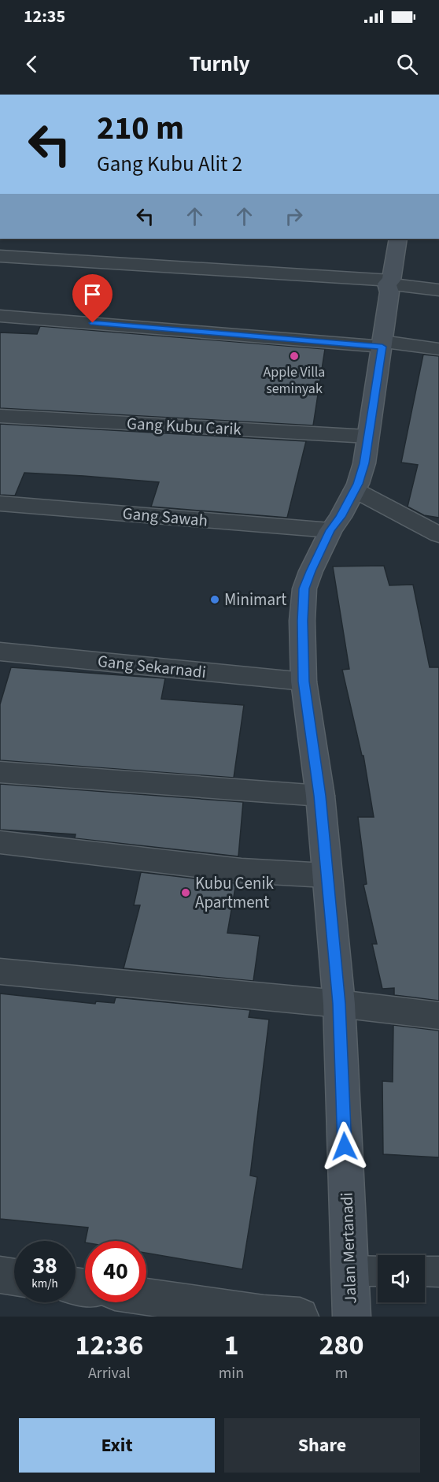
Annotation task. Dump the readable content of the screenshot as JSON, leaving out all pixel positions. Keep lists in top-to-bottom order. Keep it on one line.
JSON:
{"streets":{"street":["Gang Kubu Carik","Gang Sawah","Gang Sekarnadi","Jalan Mertanadi"]},"crossings":[["Gang Kubu Carik","Jalan Mertanadi"],["Gang Sawah","Jalan Mertanadi"],["Gang Sekarnadi","Jalan Mertanadi"]],"places":["Apple Villa seminyak","Minimart","Kubu Cenik Apartment"],"page":{"status":"12:35","header":"Turnly","turn":["210 m","Gang Kubu Alit 2"],"speed":"38 km/h","limit":"40","eta":["12:36","Arrival","1","min","280","m"],"buttons":["Exit","Share"]}}
